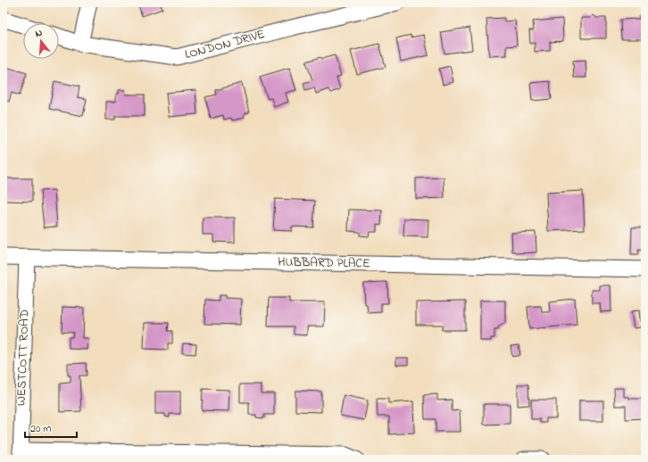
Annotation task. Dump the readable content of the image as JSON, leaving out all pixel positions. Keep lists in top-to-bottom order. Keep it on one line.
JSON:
{"streets":{"street":["LONDON DRIVE","HUBBARD PLACE","WESTCOTT ROAD"]},"crossings":[["HUBBARD PLACE","WESTCOTT ROAD"]],"scale_bar":"20 m","north":"top"}
